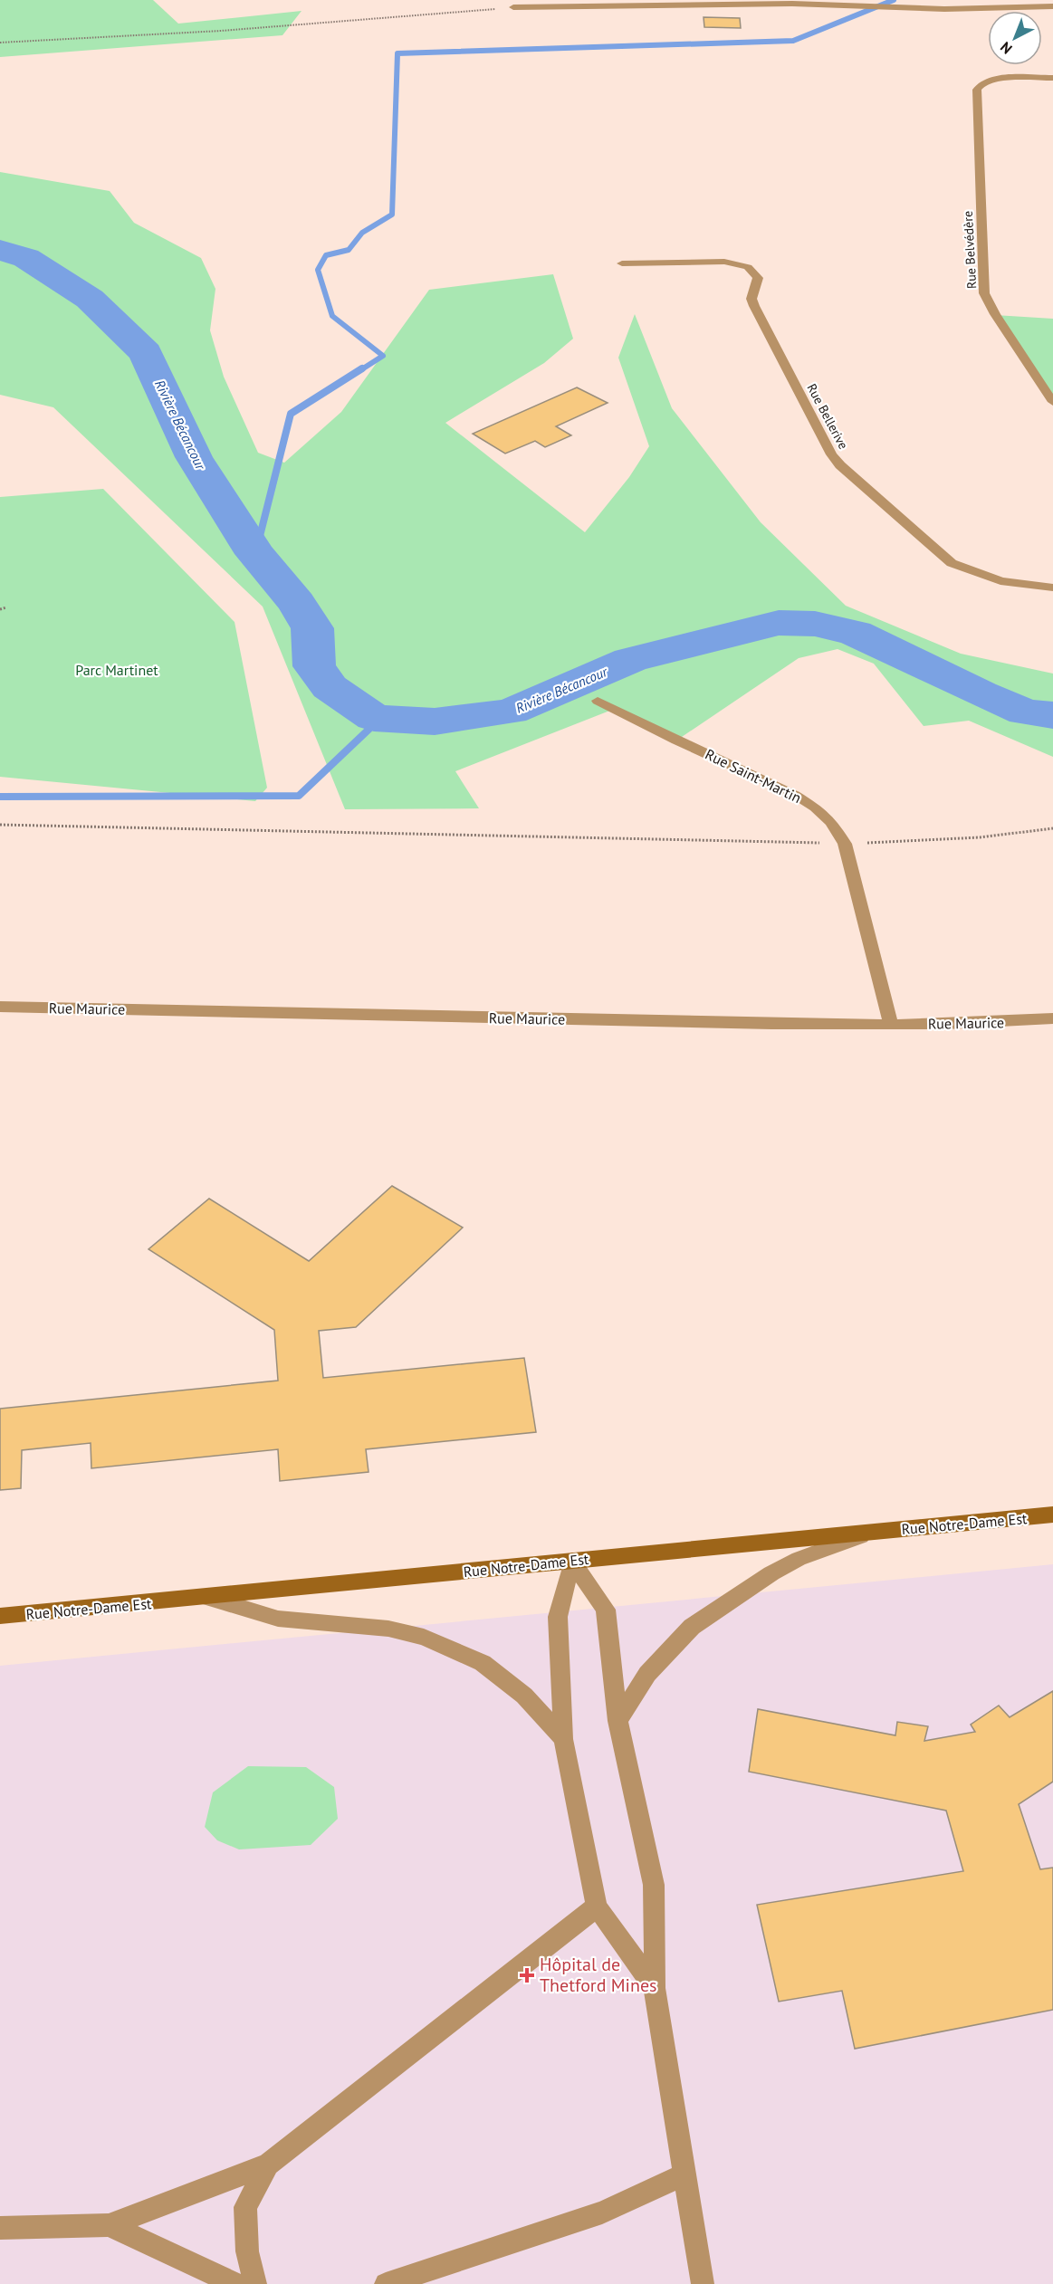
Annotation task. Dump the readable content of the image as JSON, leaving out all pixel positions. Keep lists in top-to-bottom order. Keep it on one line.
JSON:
{"streets":{"street":["Rue Belvédère","Rue Bellerive","Rue Saint-Martin","Rue Maurice","Rue Notre-Dame Est"]},"crossings":[["Rue Saint-Martin","Rue Maurice"]],"water":["Rivière Bécancour"],"parks":["Parc Martinet"],"places":{"health":["Hôpital de Thetford Mines"]},"north":"bottom left"}
